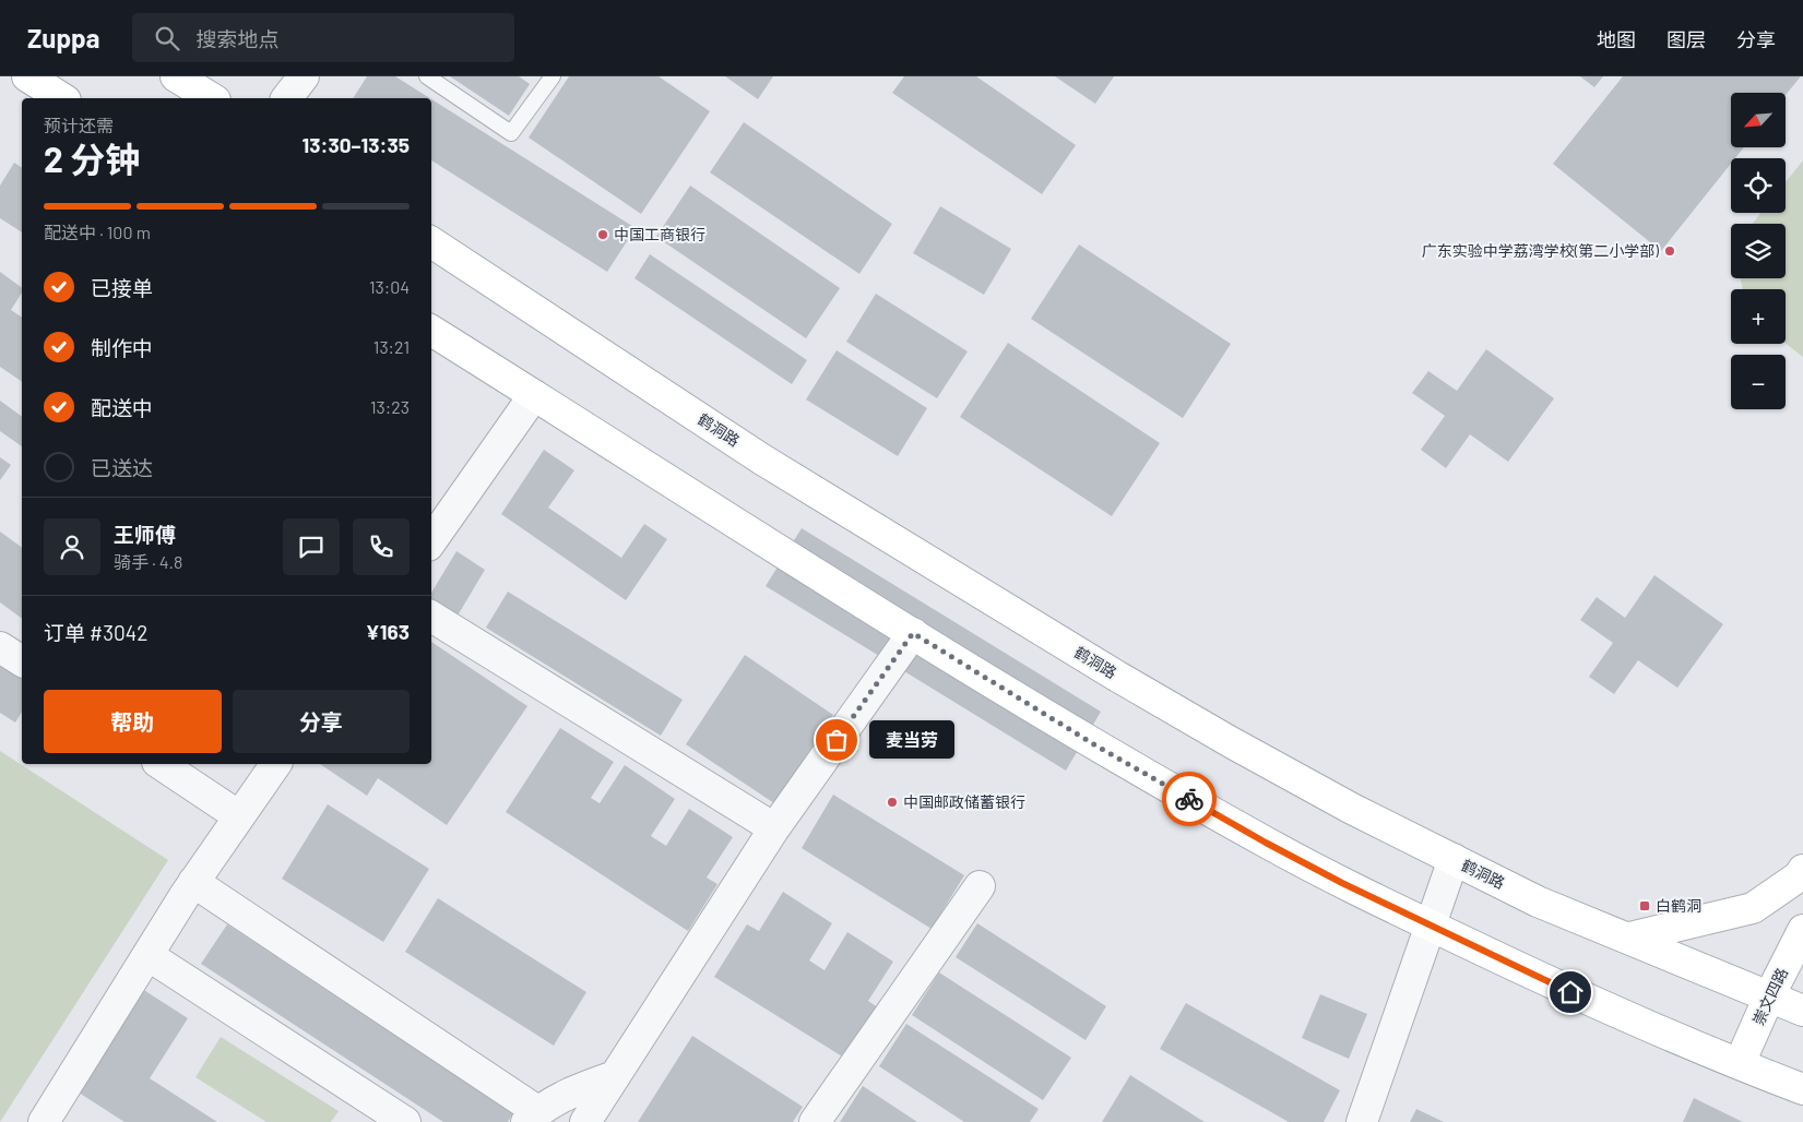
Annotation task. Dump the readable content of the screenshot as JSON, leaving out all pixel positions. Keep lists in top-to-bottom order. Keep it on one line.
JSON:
{"streets":{"main road":["鹤洞路","崇文四路"]},"crossings":[["鹤洞路","崇文四路"]],"places":{"other":["中国工商银行","广东实验中学荔湾学校(第二小学部)","麦当劳","中国邮政储蓄银行"],"transit":["白鹤洞"]},"north":"bottom left","page":{"header":"Zuppa","search":"搜索地点","nav":["地图","图层","分享"],"map_buttons":["+","−"],"heading":["2 分钟","预计还需","13:30–13:35"],"panel":["王师傅","骑手 · 4.8","订单 #3042","¥163"],"bar":"配送中 · 100 m","list":[["已接单","13:04"],["制作中","13:21"],["配送中","13:23"],"已送达"],"buttons":["帮助","分享"],"bubble":"麦当劳"}}
